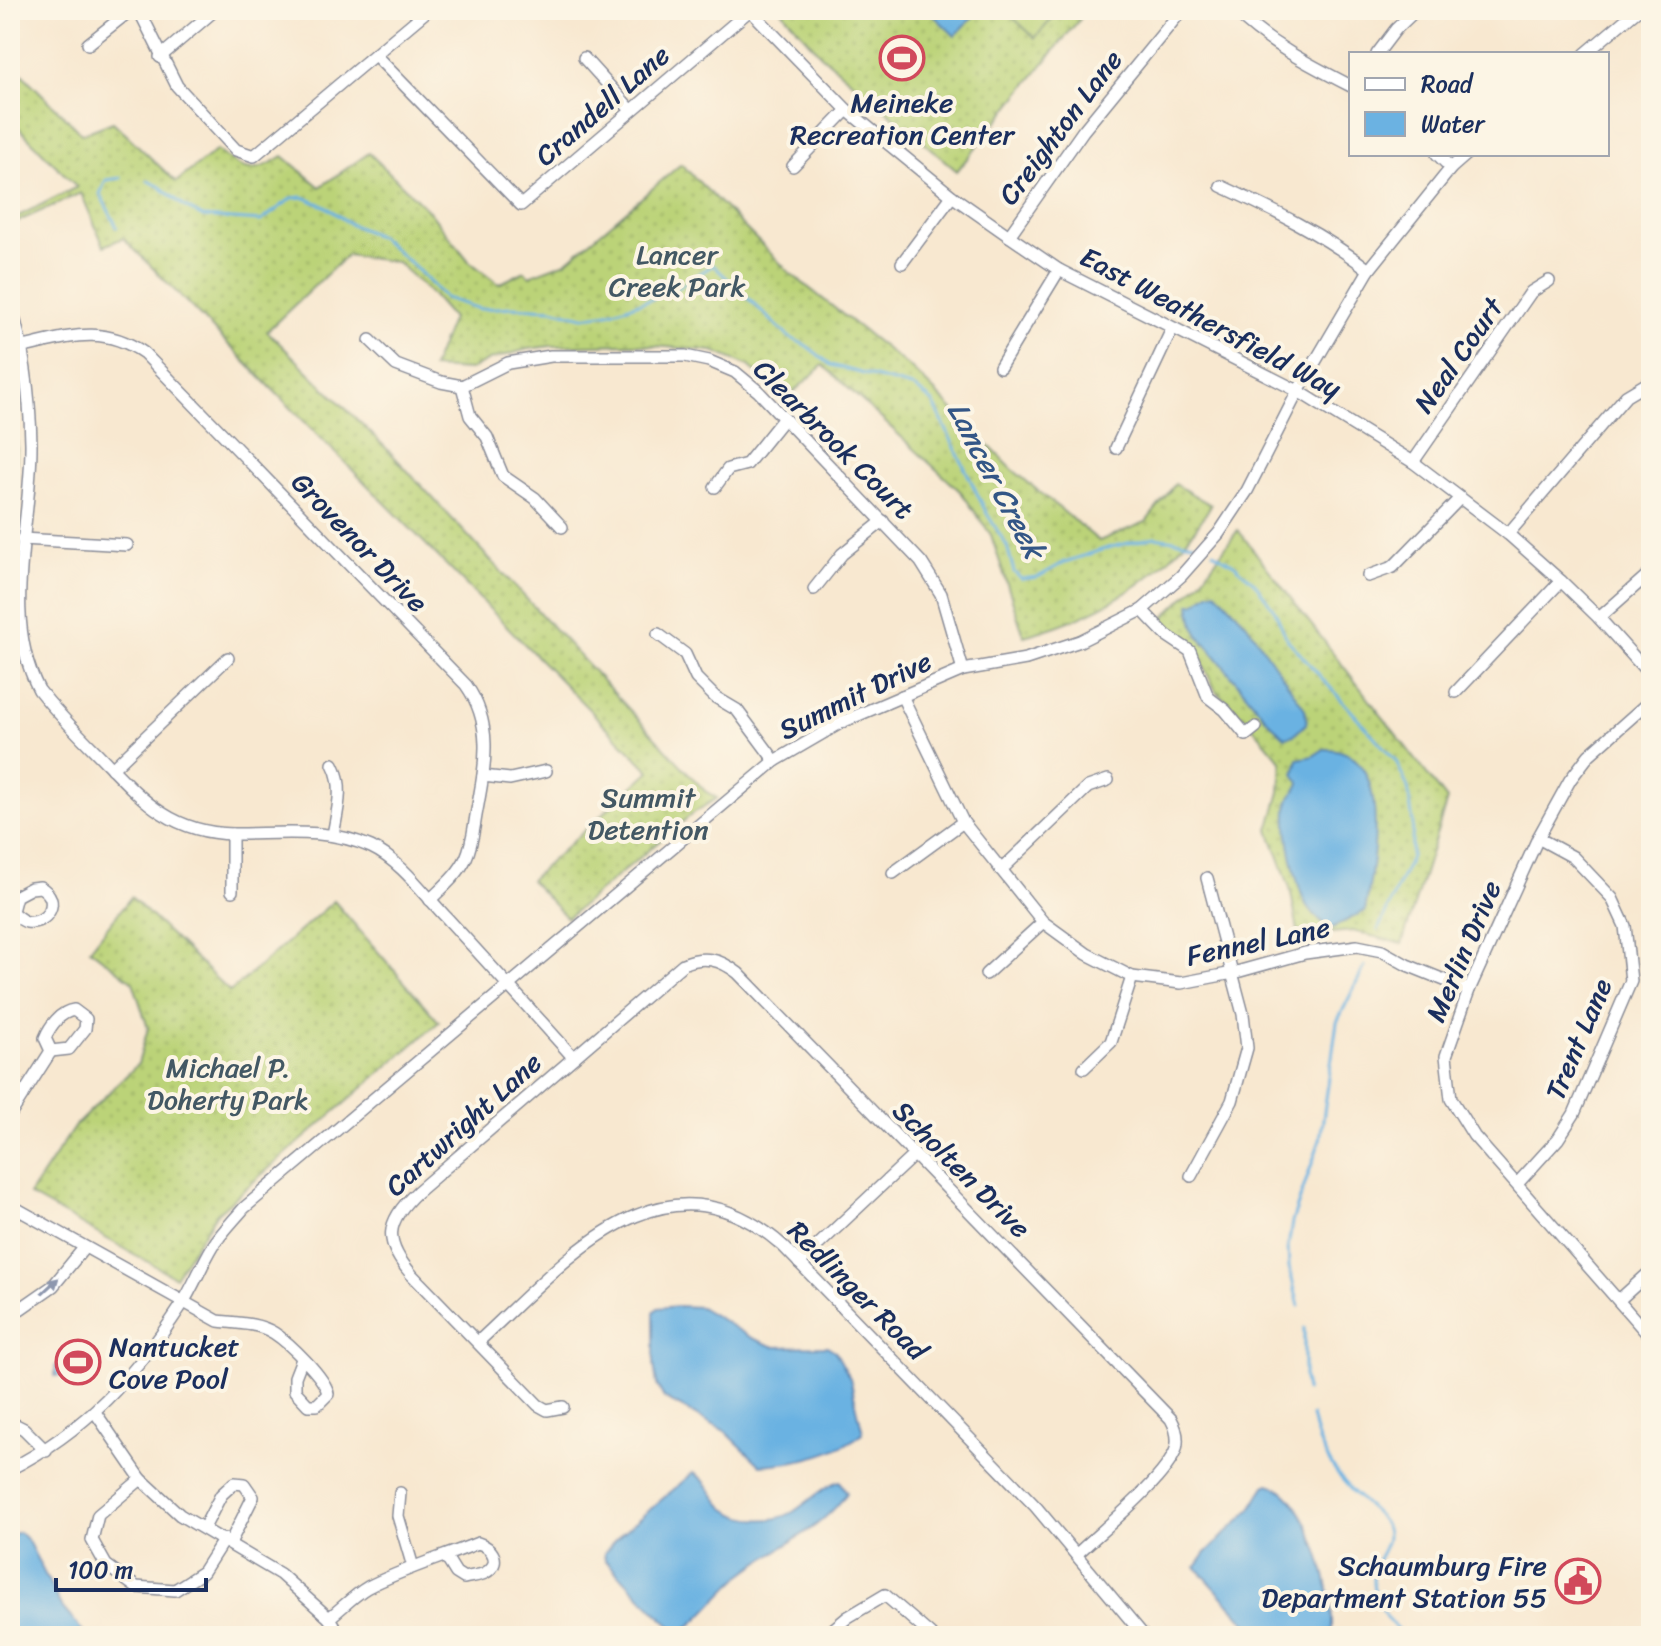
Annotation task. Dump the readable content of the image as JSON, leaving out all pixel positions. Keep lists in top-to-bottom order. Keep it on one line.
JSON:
{"streets":{"street":["Crandell Lane","Creighton Lane","East Weathersfield Way","Neal Court","Clearbrook Court","Grovenor Drive","Summit Drive","Fennel Lane","Merlin Drive","Trent Lane","Cartwright Lane","Scholten Drive","Redlinger Road"]},"crossings":[["Crandell Lane","East Weathersfield Way"],["Creighton Lane","East Weathersfield Way"],["East Weathersfield Way","Neal Court"],["East Weathersfield Way","Summit Drive"],["Clearbrook Court","Summit Drive"],["Summit Drive","Fennel Lane"],["Fennel Lane","Merlin Drive"],["Merlin Drive","Trent Lane"],["Cartwright Lane","Scholten Drive"],["Cartwright Lane","Redlinger Road"],["Scholten Drive","Redlinger Road"]],"water":["Lancer Creek"],"parks":["Lancer Creek Park","Summit Detention","Michael P. Doherty Park"],"places":{"sports":["Meineke Recreation Center","Nantucket Cove Pool"],"public building":["Schaumburg Fire Department Station 55"]},"legend":["Road","Water"],"scale_bar":"100 m"}
